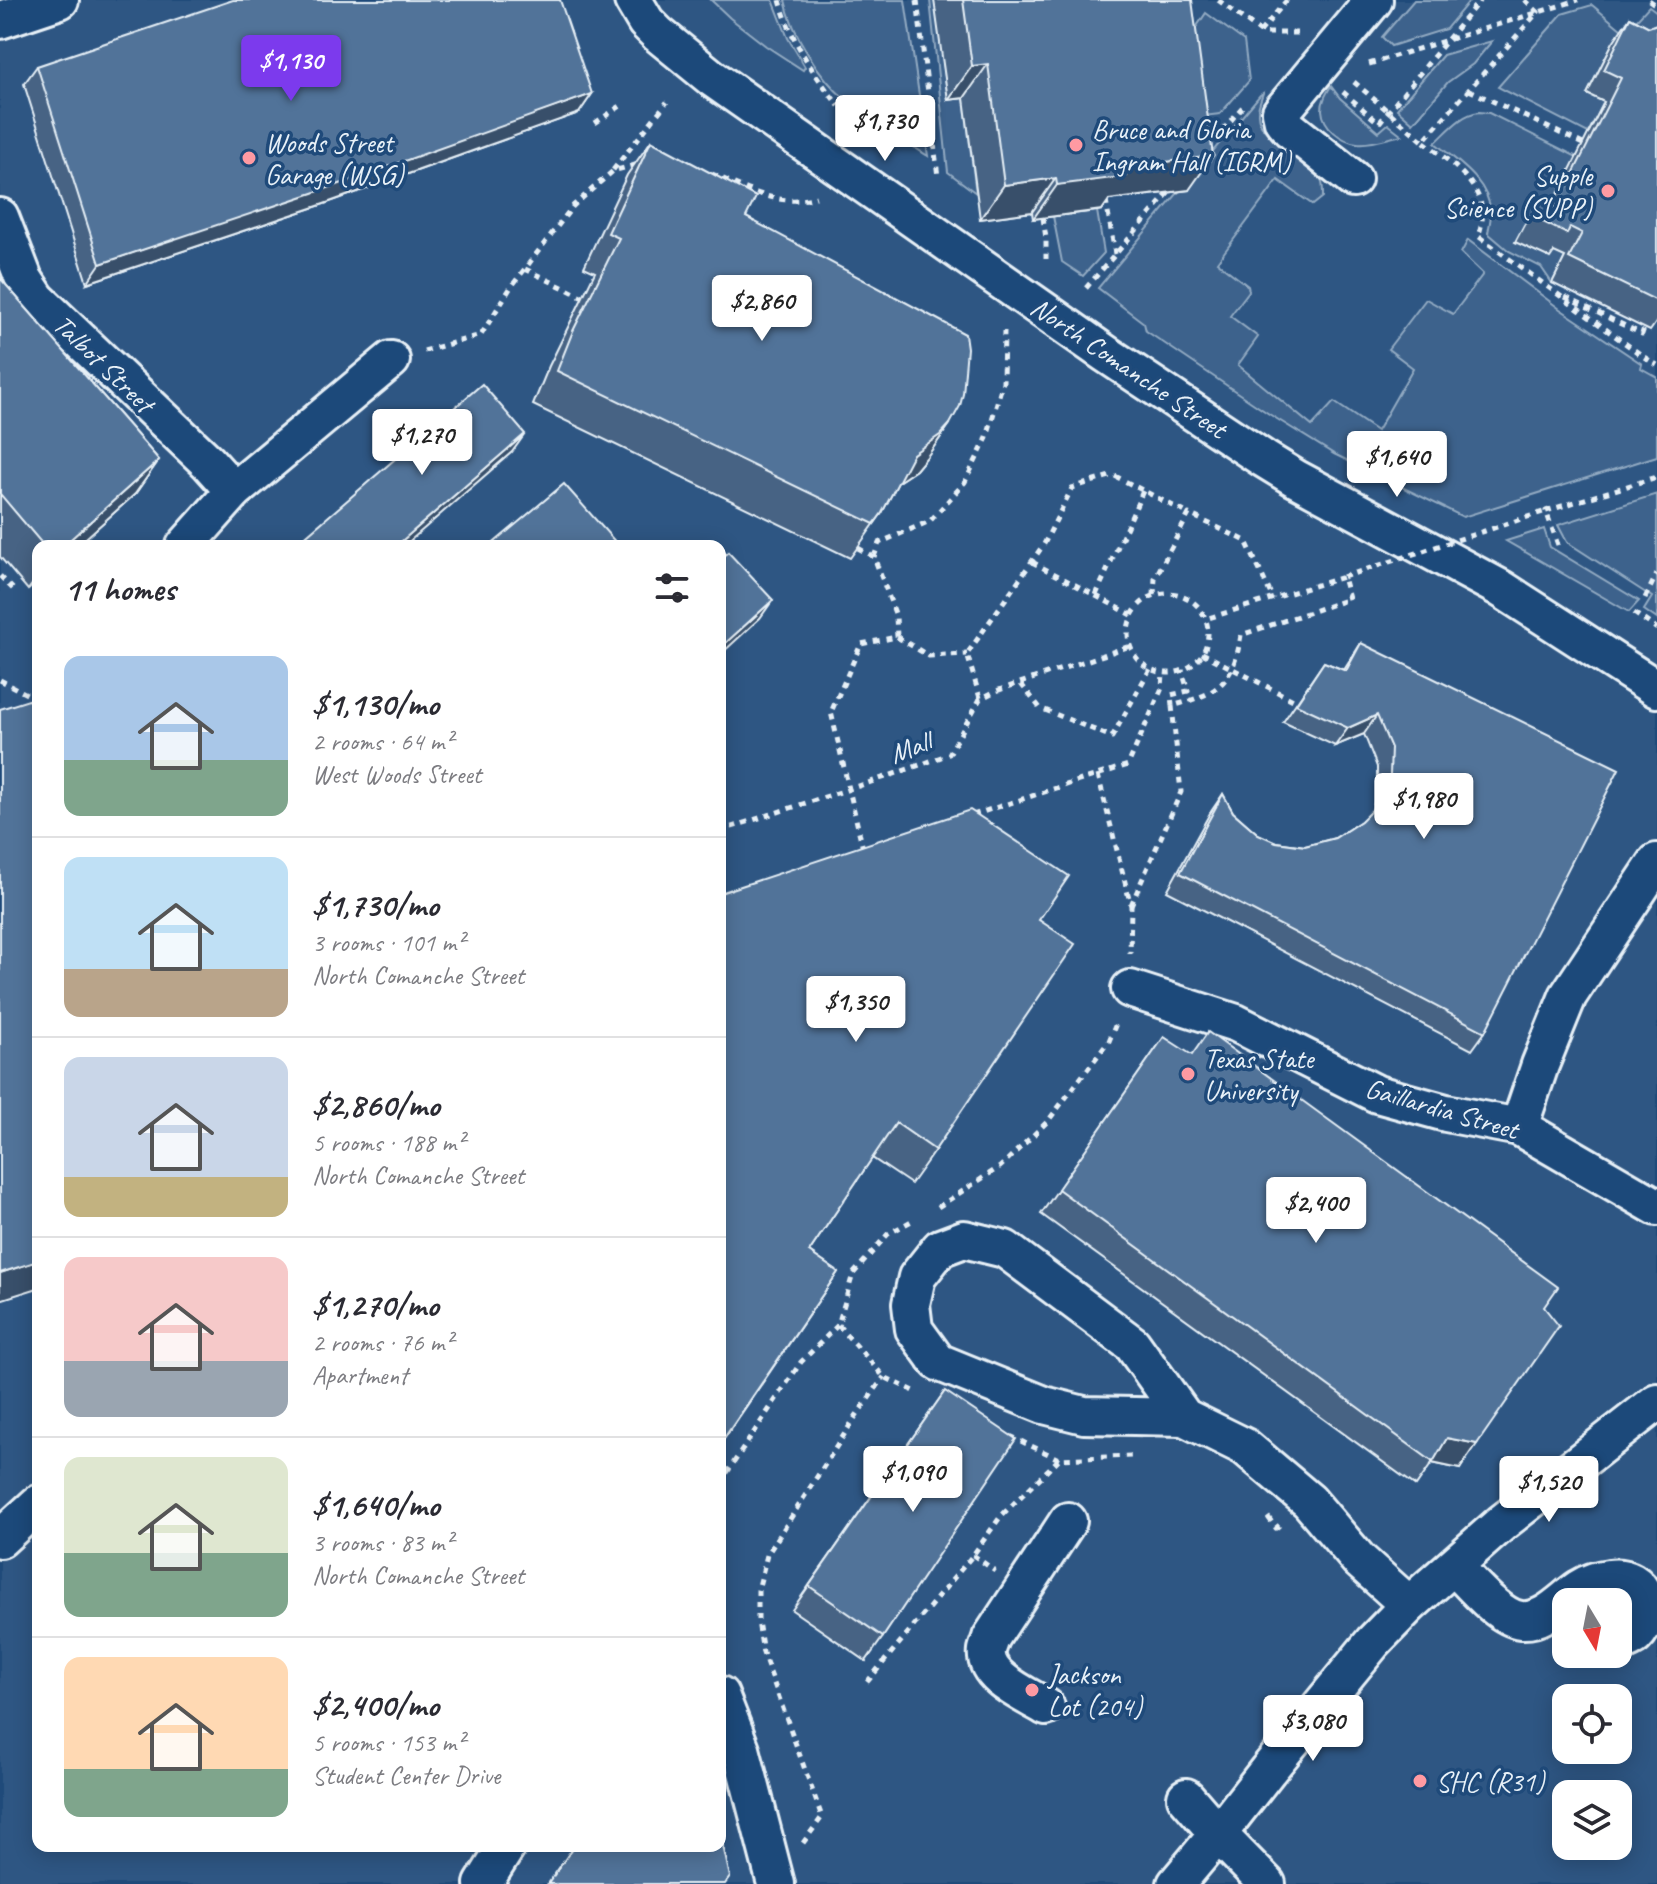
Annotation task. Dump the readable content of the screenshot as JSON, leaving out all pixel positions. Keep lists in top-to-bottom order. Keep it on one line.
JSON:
{"streets":{"street":["Talbot Street","North Comanche Street","Gaillardia Street"],"path":["Mall"]},"places":["Bruce and Gloria Ingram Hall (IGRM)","Woods Street Garage (WSG)","Supple Science (SUPP)","Texas State University","Jackson Lot (204)","SHC (R31)"],"north":"bottom","page":{"price":["$1,130","$1,730","$2,860","$1,270","$1,640","$1,980","$1,350","$2,400","$1,090","$1,520","$3,080"],"heading":"11 homes","list":[{"name":"$1,130/mo","note":"2 rooms · 64 m² · West Woods Street"},{"name":"$1,730/mo","note":"3 rooms · 101 m² · North Comanche Street"},{"name":"$2,860/mo","note":"5 rooms · 188 m² · North Comanche Street"},{"name":"$1,270/mo","note":"2 rooms · 76 m² · Apartment"},{"name":"$1,640/mo","note":"3 rooms · 83 m² · North Comanche Street"},{"name":"$2,400/mo","note":"5 rooms · 153 m² · Student Center Drive"}]}}
